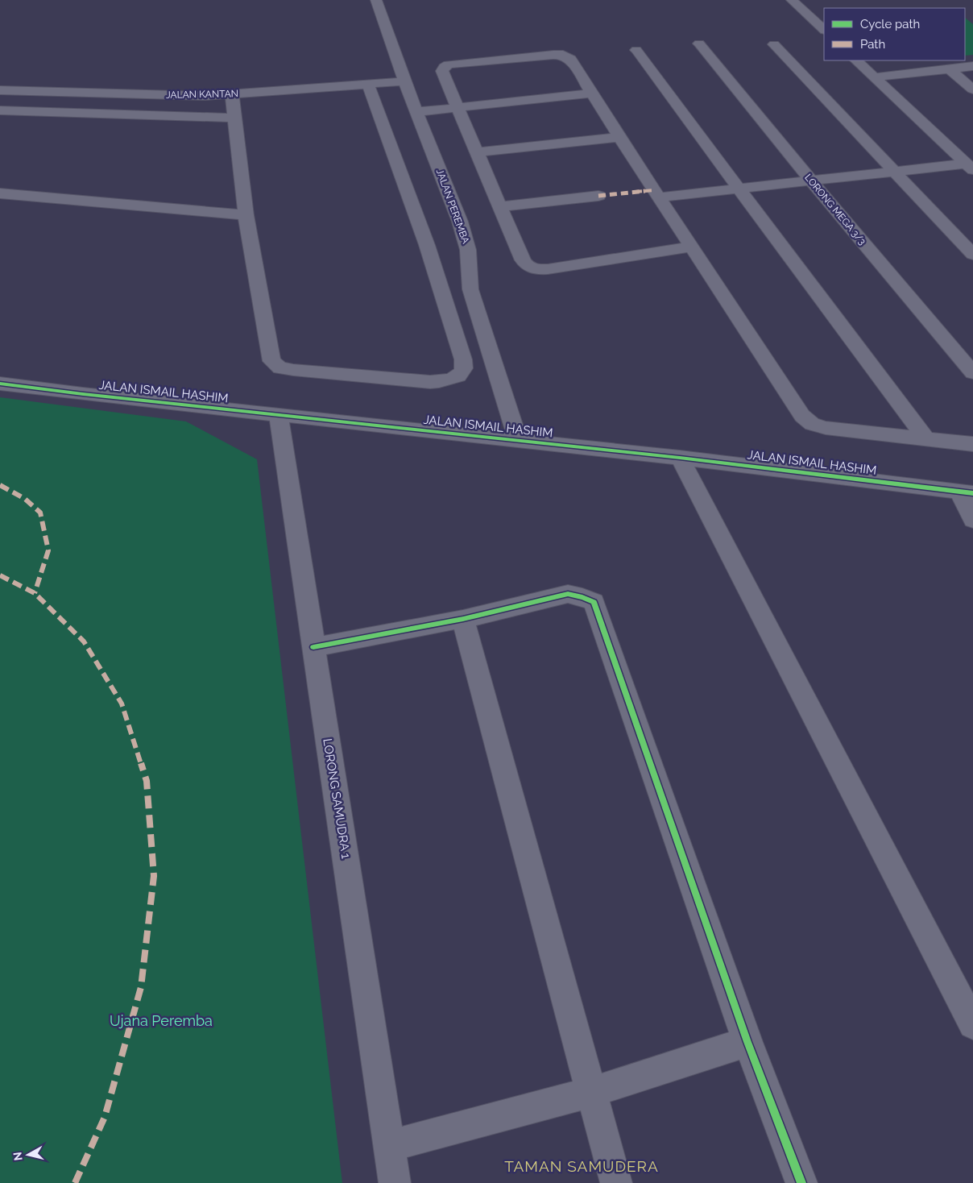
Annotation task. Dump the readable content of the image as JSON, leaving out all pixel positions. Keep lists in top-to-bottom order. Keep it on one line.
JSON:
{"streets":{"street":["JALAN KANTAN","JALAN PEREMBA","LORONG MEGA 3/3","JALAN ISMAIL HASHIM","LORONG SAMUDRA 1"]},"crossings":[["JALAN KANTAN","JALAN PEREMBA"],["JALAN PEREMBA","JALAN ISMAIL HASHIM"],["JALAN ISMAIL HASHIM","LORONG SAMUDRA 1"]],"districts":["TAMAN SAMUDERA"],"parks":["Ujana Peremba"],"legend":["Cycle path","Path"],"north":"left"}
